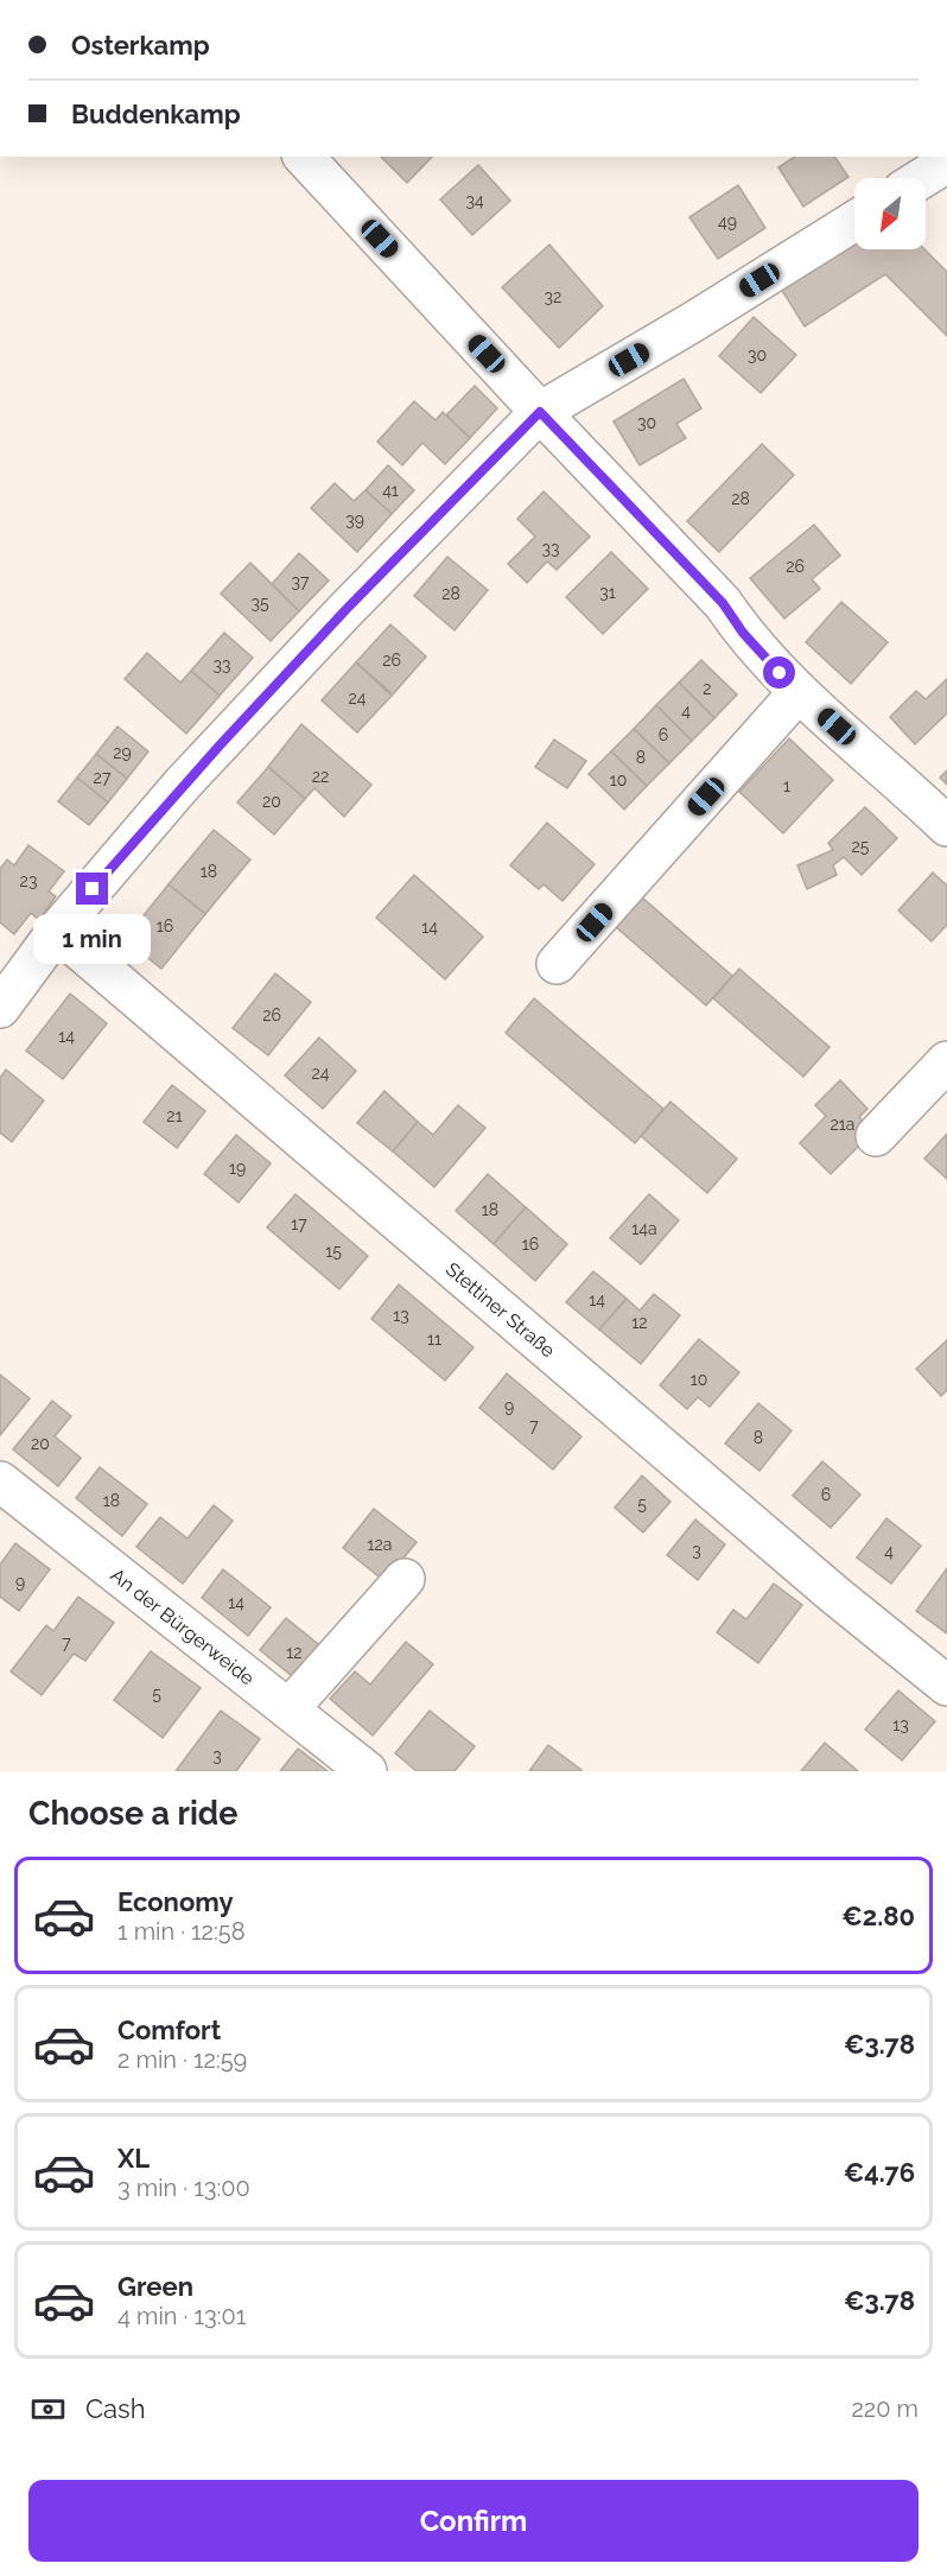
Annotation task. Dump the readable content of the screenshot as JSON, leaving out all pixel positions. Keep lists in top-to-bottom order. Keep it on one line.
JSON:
{"streets":{"street":["Stettiner Straße","An der Bürgerweide"]},"house_numbers":["34","49","32","30","30","41","28","39","33","26","37","31","28","35","26","33","2","24","4","6","29","8","22","27","10","1","20","25","18","23","16","14","26","14","24","21","21a","19","18","17","14a","16","15","14","13","12","11","10","9","7","8","20","6","18","5","12a","3","4","9","14","7","12","5","13","3"],"north":"bottom left","page":{"banner":["Osterkamp","Buddenkamp"],"bubble":"1 min","heading":"Choose a ride","list":[{"name":"Economy","note":"1 min · 12:58","value":"€2.80"},{"name":"Comfort","note":"2 min · 12:59","value":"€3.78"},{"name":"XL","note":"3 min · 13:00","value":"€4.76"},{"name":"Green","note":"4 min · 13:01","value":"€3.78"}],"pay":["Cash","220 m"],"buttons":"Confirm"}}
